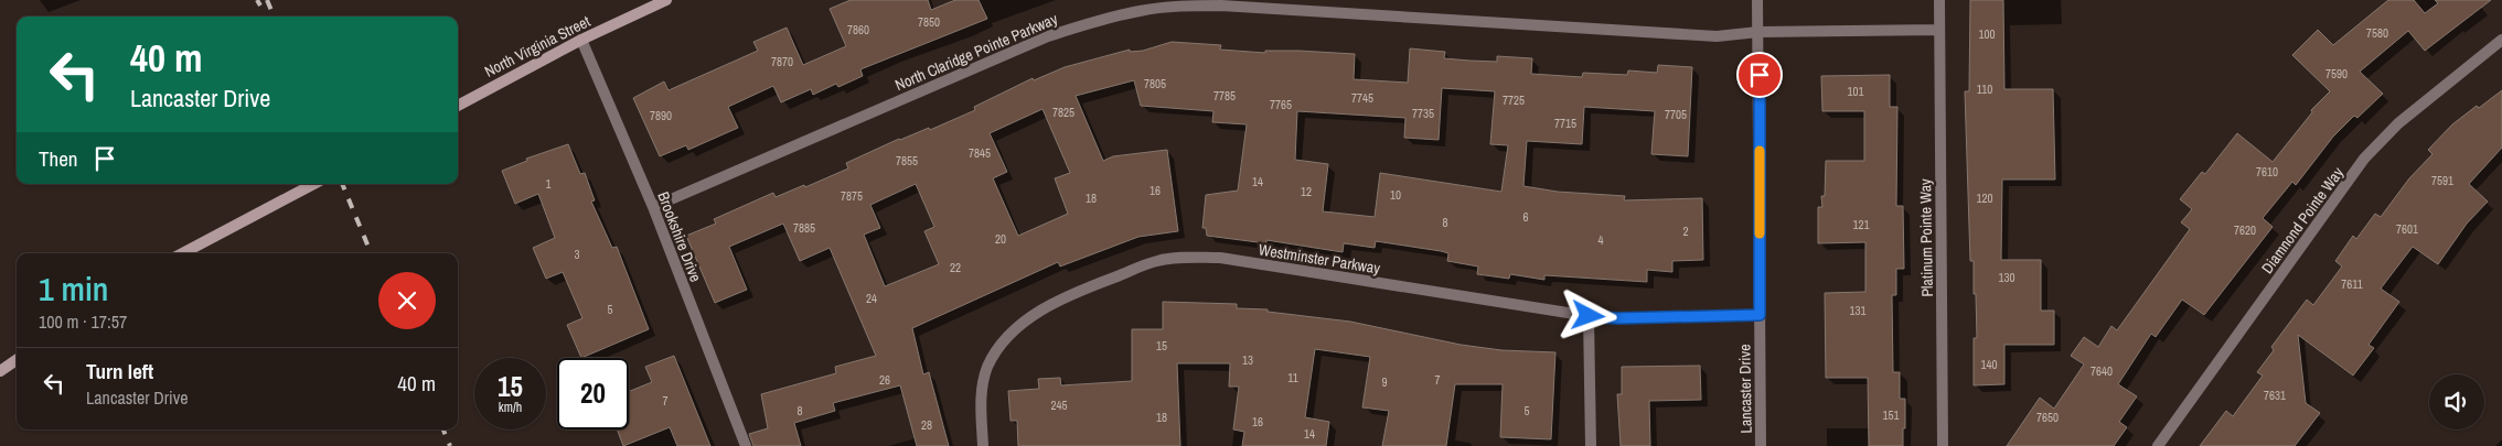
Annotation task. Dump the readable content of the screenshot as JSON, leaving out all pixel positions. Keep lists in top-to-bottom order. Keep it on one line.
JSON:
{"streets":{"main road":["North Virginia Street"],"street":["North Claridge Pointe Parkway","Diamnond Pointe Way","Brookshire Drive","Platinum Pointe Way","Westminster Parkway","Lancaster Drive"]},"crossings":[["North Virginia Street","Brookshire Drive"],["North Claridge Pointe Parkway","Brookshire Drive"],["North Claridge Pointe Parkway","Platinum Pointe Way"],["North Claridge Pointe Parkway","Lancaster Drive"],["Westminster Parkway","Lancaster Drive"]],"house_numbers":["7850","7860","7580","100","7870","7590","7805","110","101","7785","7745","7725","7765","7825","7735","7705","7890","7715","7845","7855","7610","7591","14","1","16","12","10","7875","18","120","6","8","121","7885","7601","7620","2","20","4","3","22","130","7611","24","5","131","15","13","140","7640","11","26","7","9","7631","7","245","8","5","151","18","7650","16","28","14"],"page":{"turn":["40 m","Lancaster Drive"],"then":"Then","heading":["1 min","100 m · 17:57"],"list":[{"name":"Turn left","note":"Lancaster Drive","value":"40 m"}],"speed":"15 km/h","limit":"20"}}
